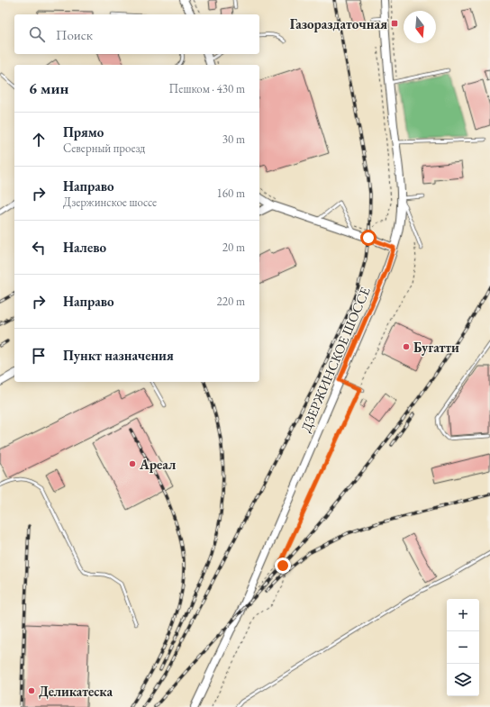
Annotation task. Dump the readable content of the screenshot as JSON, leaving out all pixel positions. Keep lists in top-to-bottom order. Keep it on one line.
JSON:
{"streets":{"main road":["ДЗЕРЖИНСКОЕ ШОССЕ"]},"places":{"transit":["Газораздаточная"],"other":["Бугатти","Ареал","Деликатеска"]},"north":"bottom","page":{"search":"Поиск","heading":["6 мин","Пешком · 430 m"],"list":[["Прямо","Северный проезд","30 m"],["Направо","Дзержинское шоссе","160 m"],["Налево","20 m"],["Направо","220 m"],"Пункт назначения"],"map_buttons":["+","−"]}}
